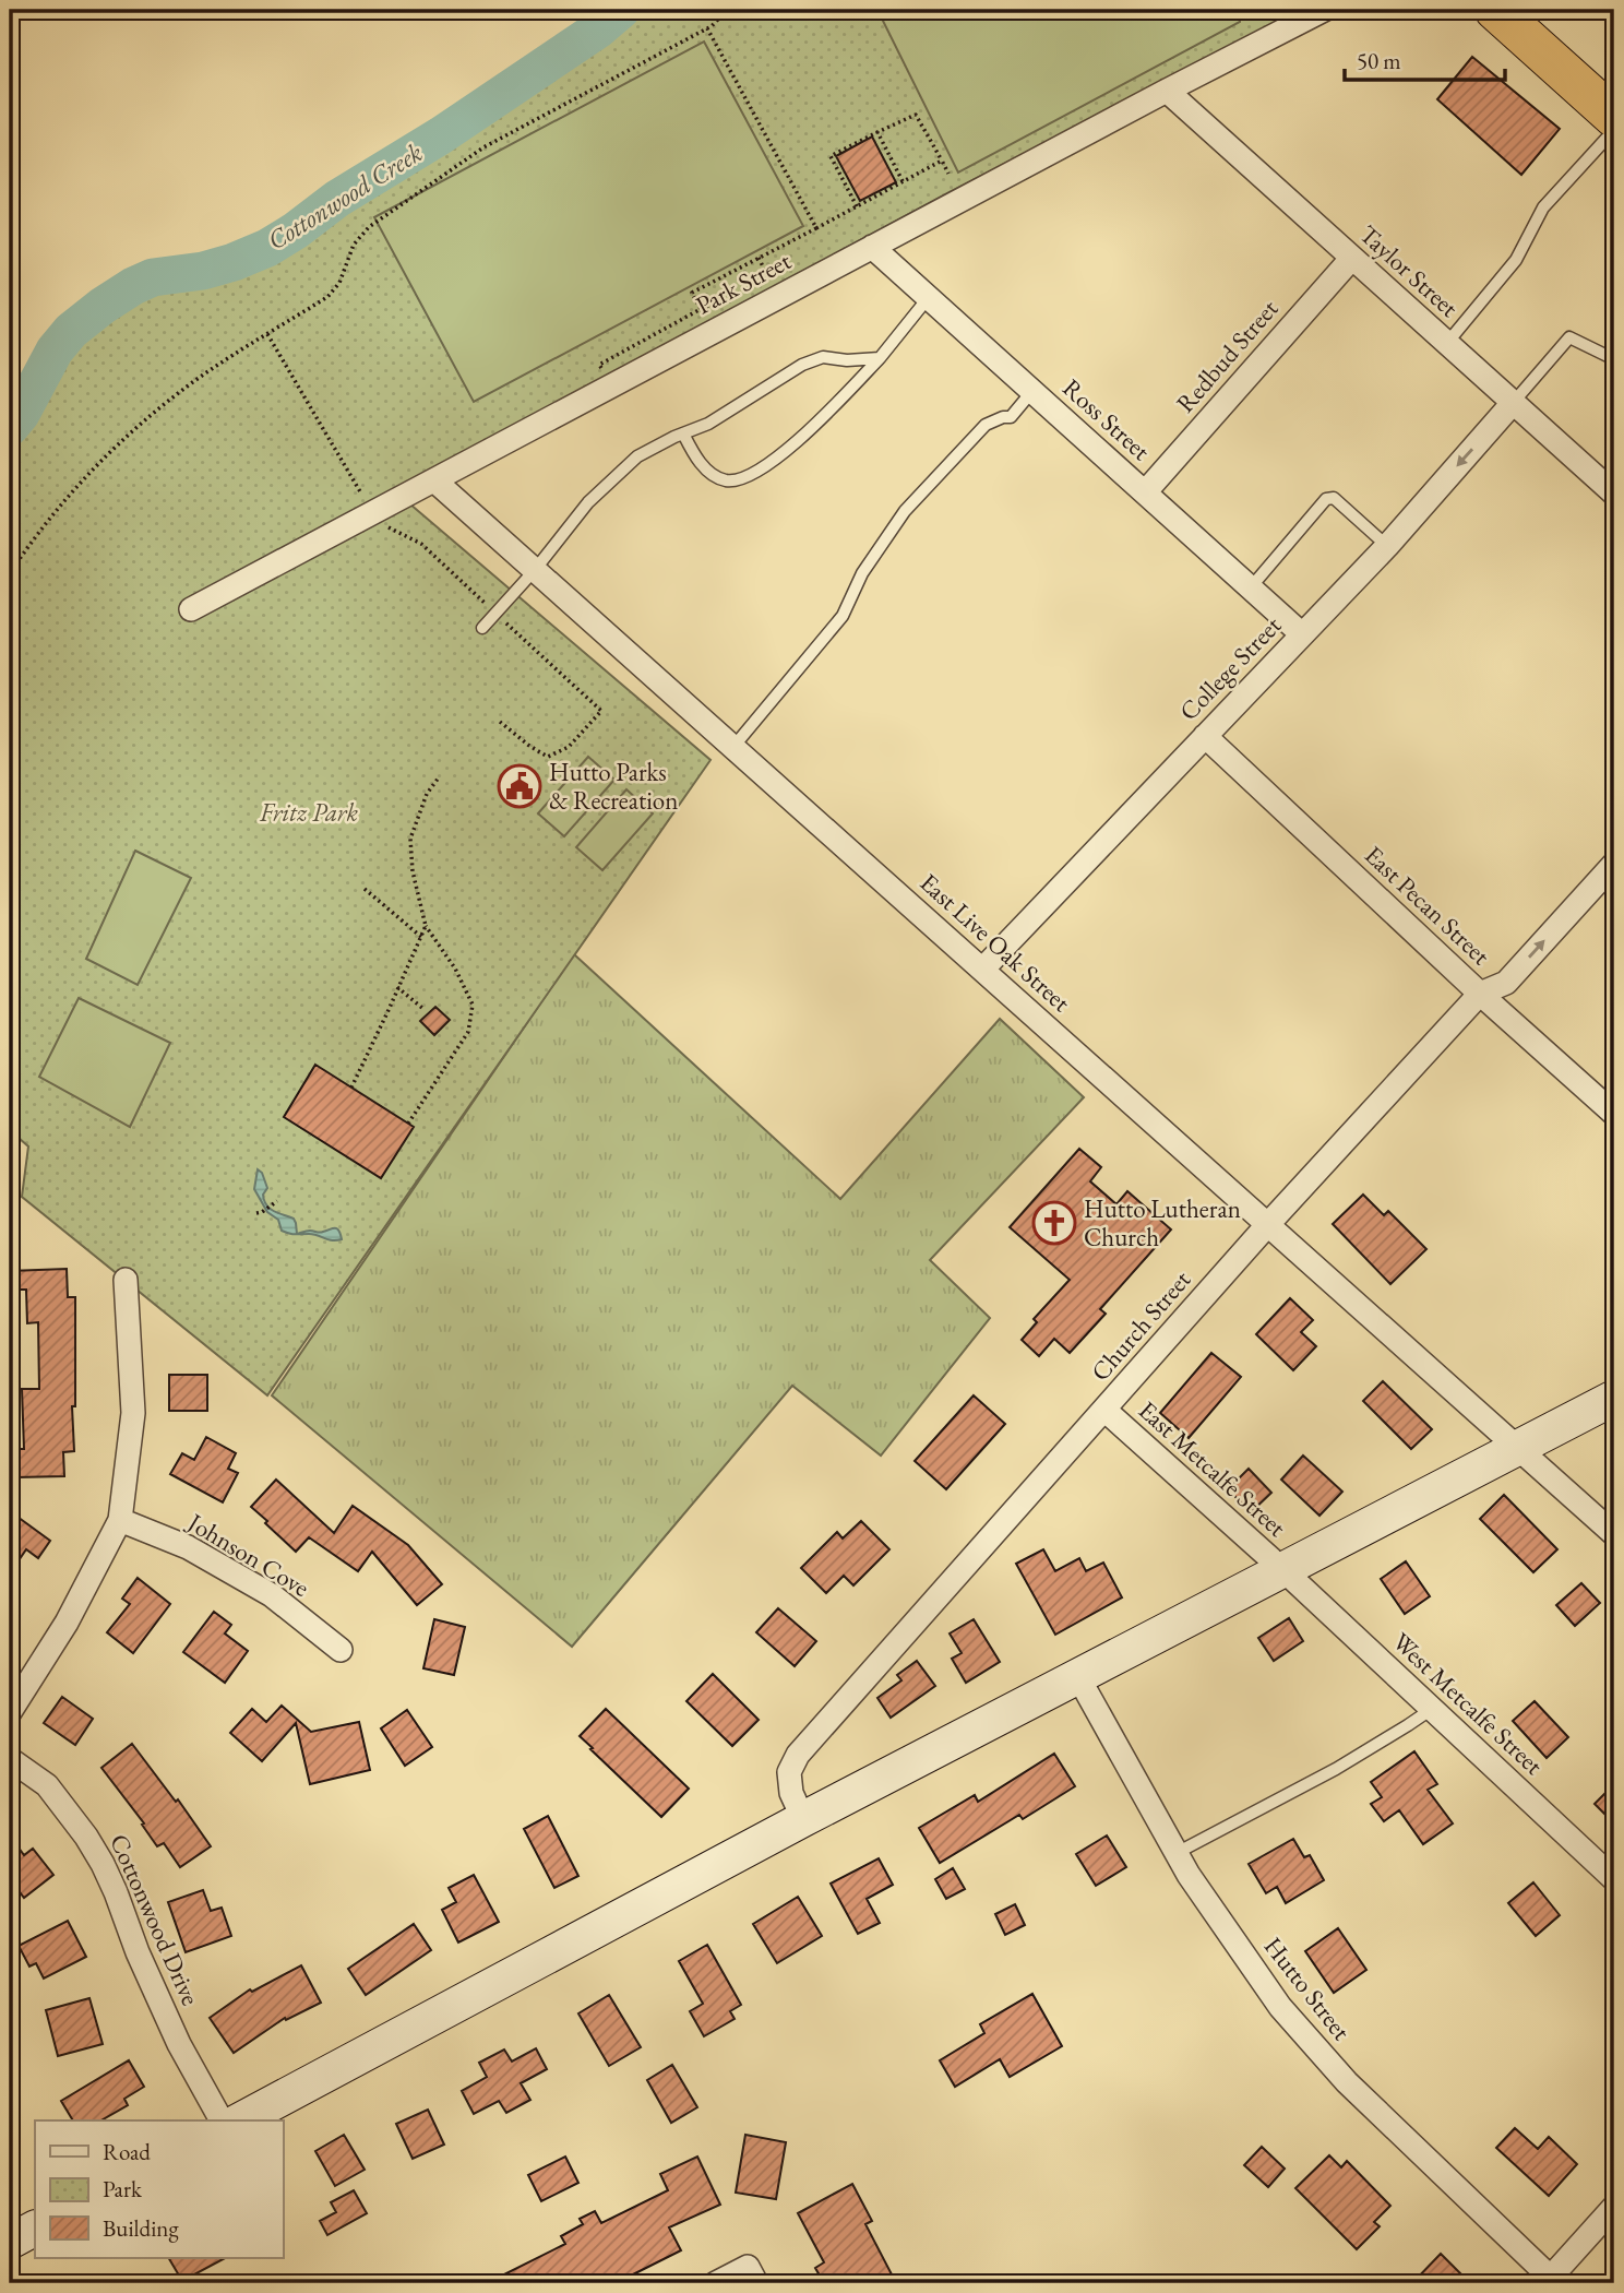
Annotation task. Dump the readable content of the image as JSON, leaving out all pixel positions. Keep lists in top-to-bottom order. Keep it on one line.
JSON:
{"streets":{"street":["Taylor Street","Park Street","Redbud Street","Ross Street","College Street","East Pecan Street","East Live Oak Street","Church Street","East Metcalfe Street","Johnson Cove","West Metcalfe Street","Cottonwood Drive","Hutto Street"]},"crossings":[["Taylor Street","Park Street"],["Taylor Street","Redbud Street"],["Taylor Street","College Street"],["Park Street","Ross Street"],["Park Street","East Live Oak Street"],["Redbud Street","Ross Street"],["Ross Street","College Street"],["College Street","East Pecan Street"],["College Street","East Live Oak Street"],["East Pecan Street","Church Street"],["East Live Oak Street","Church Street"],["Church Street","East Metcalfe Street"],["East Metcalfe Street","West Metcalfe Street"]],"water":["Cottonwood Creek"],"parks":["Fritz Park"],"places":{"public building":["Hutto Parks & Recreation"],"church":["Hutto Lutheran Church"]},"legend":["Road","Park","Building"],"scale_bar":"50 m"}
